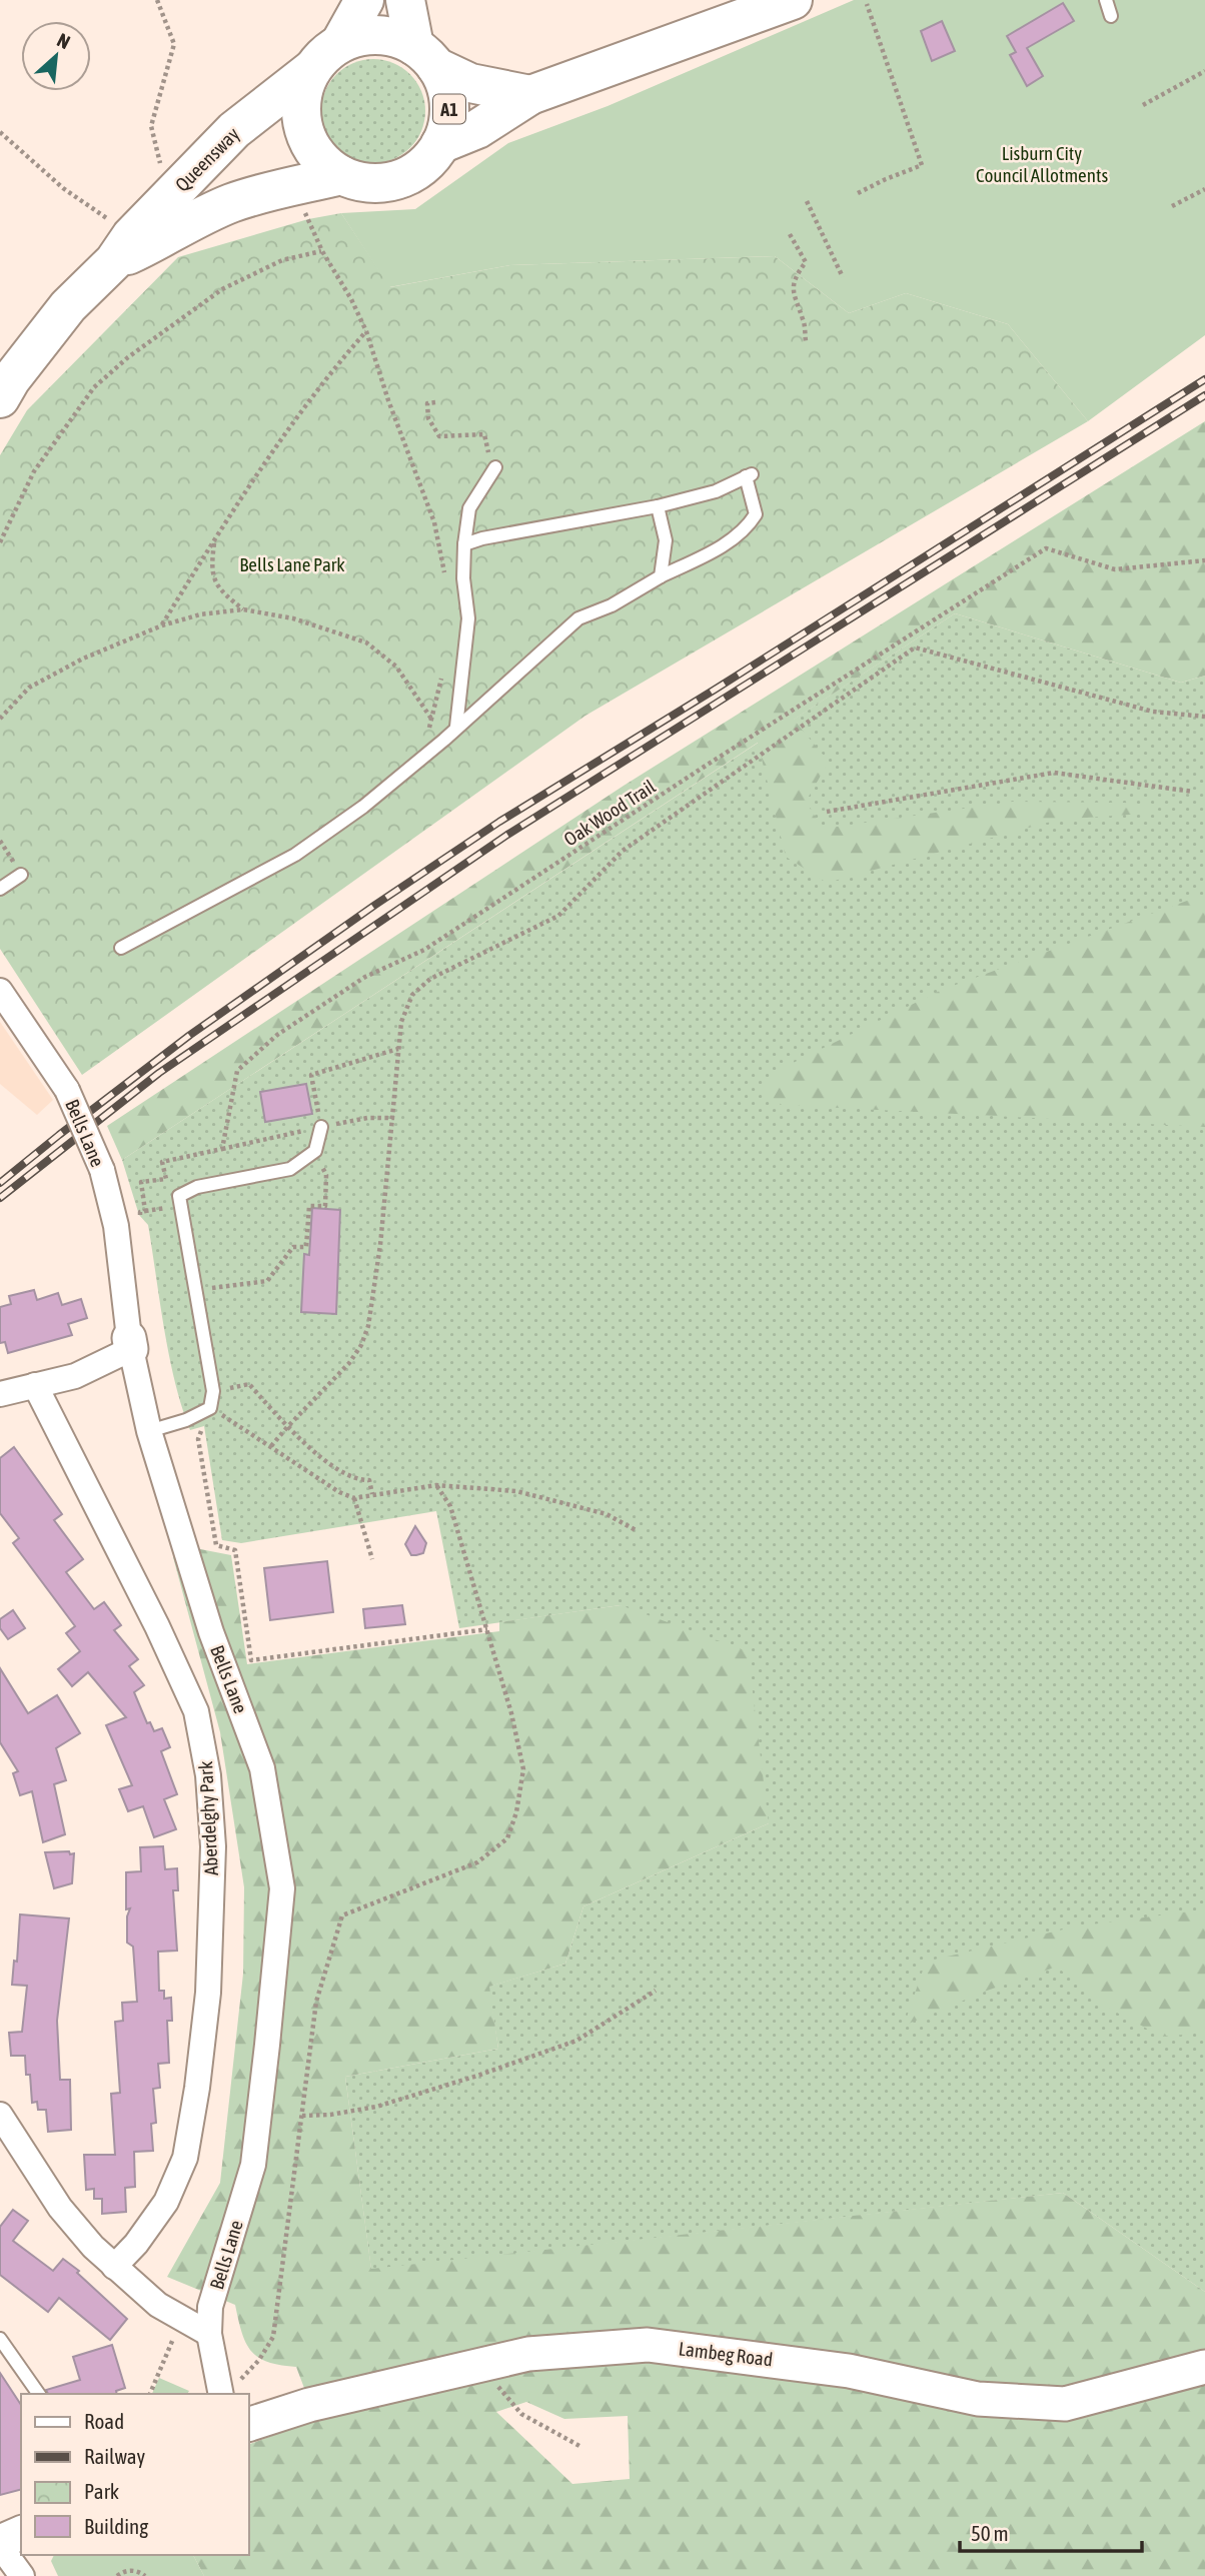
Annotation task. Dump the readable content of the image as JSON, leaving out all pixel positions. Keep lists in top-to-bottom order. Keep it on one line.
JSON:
{"streets":{"main road":["A1","Queensway","Lambeg Road"],"street":["Bells Lane","Aberdelghy Park"],"path":["Oak Wood Trail"]},"crossings":[["A1","Queensway"]],"parks":["Lisburn City Council Allotments","Bells Lane Park"],"legend":["Road","Railway","Park","Building"],"scale_bar":"50 m","north":"top right"}
